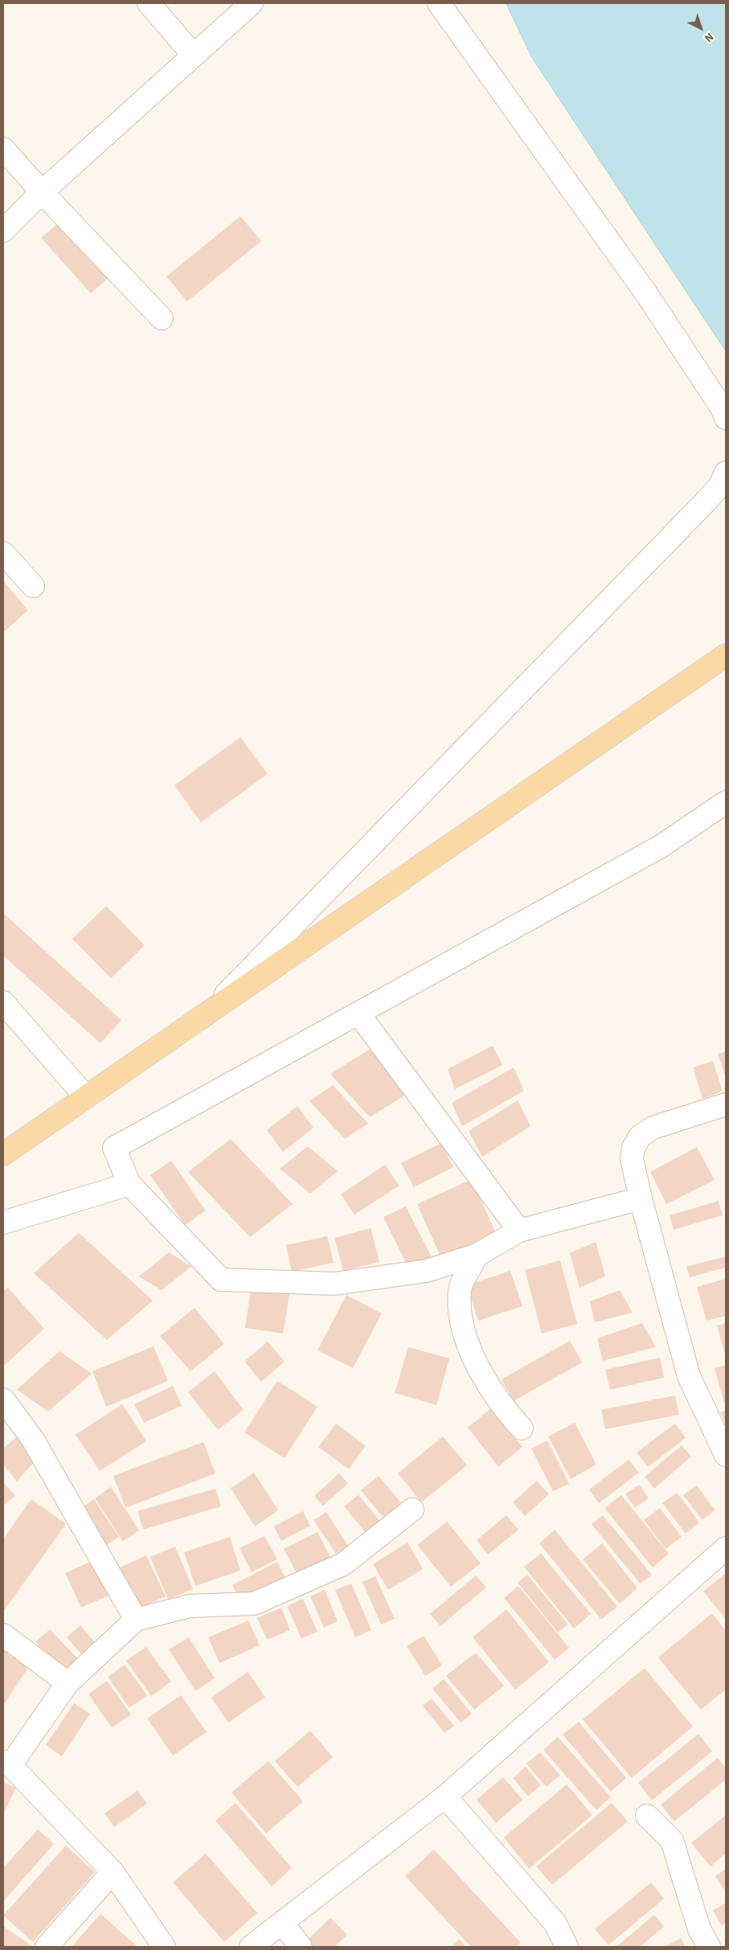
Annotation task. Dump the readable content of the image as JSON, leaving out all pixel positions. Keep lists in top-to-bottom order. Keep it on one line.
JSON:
{"north":"bottom right"}
